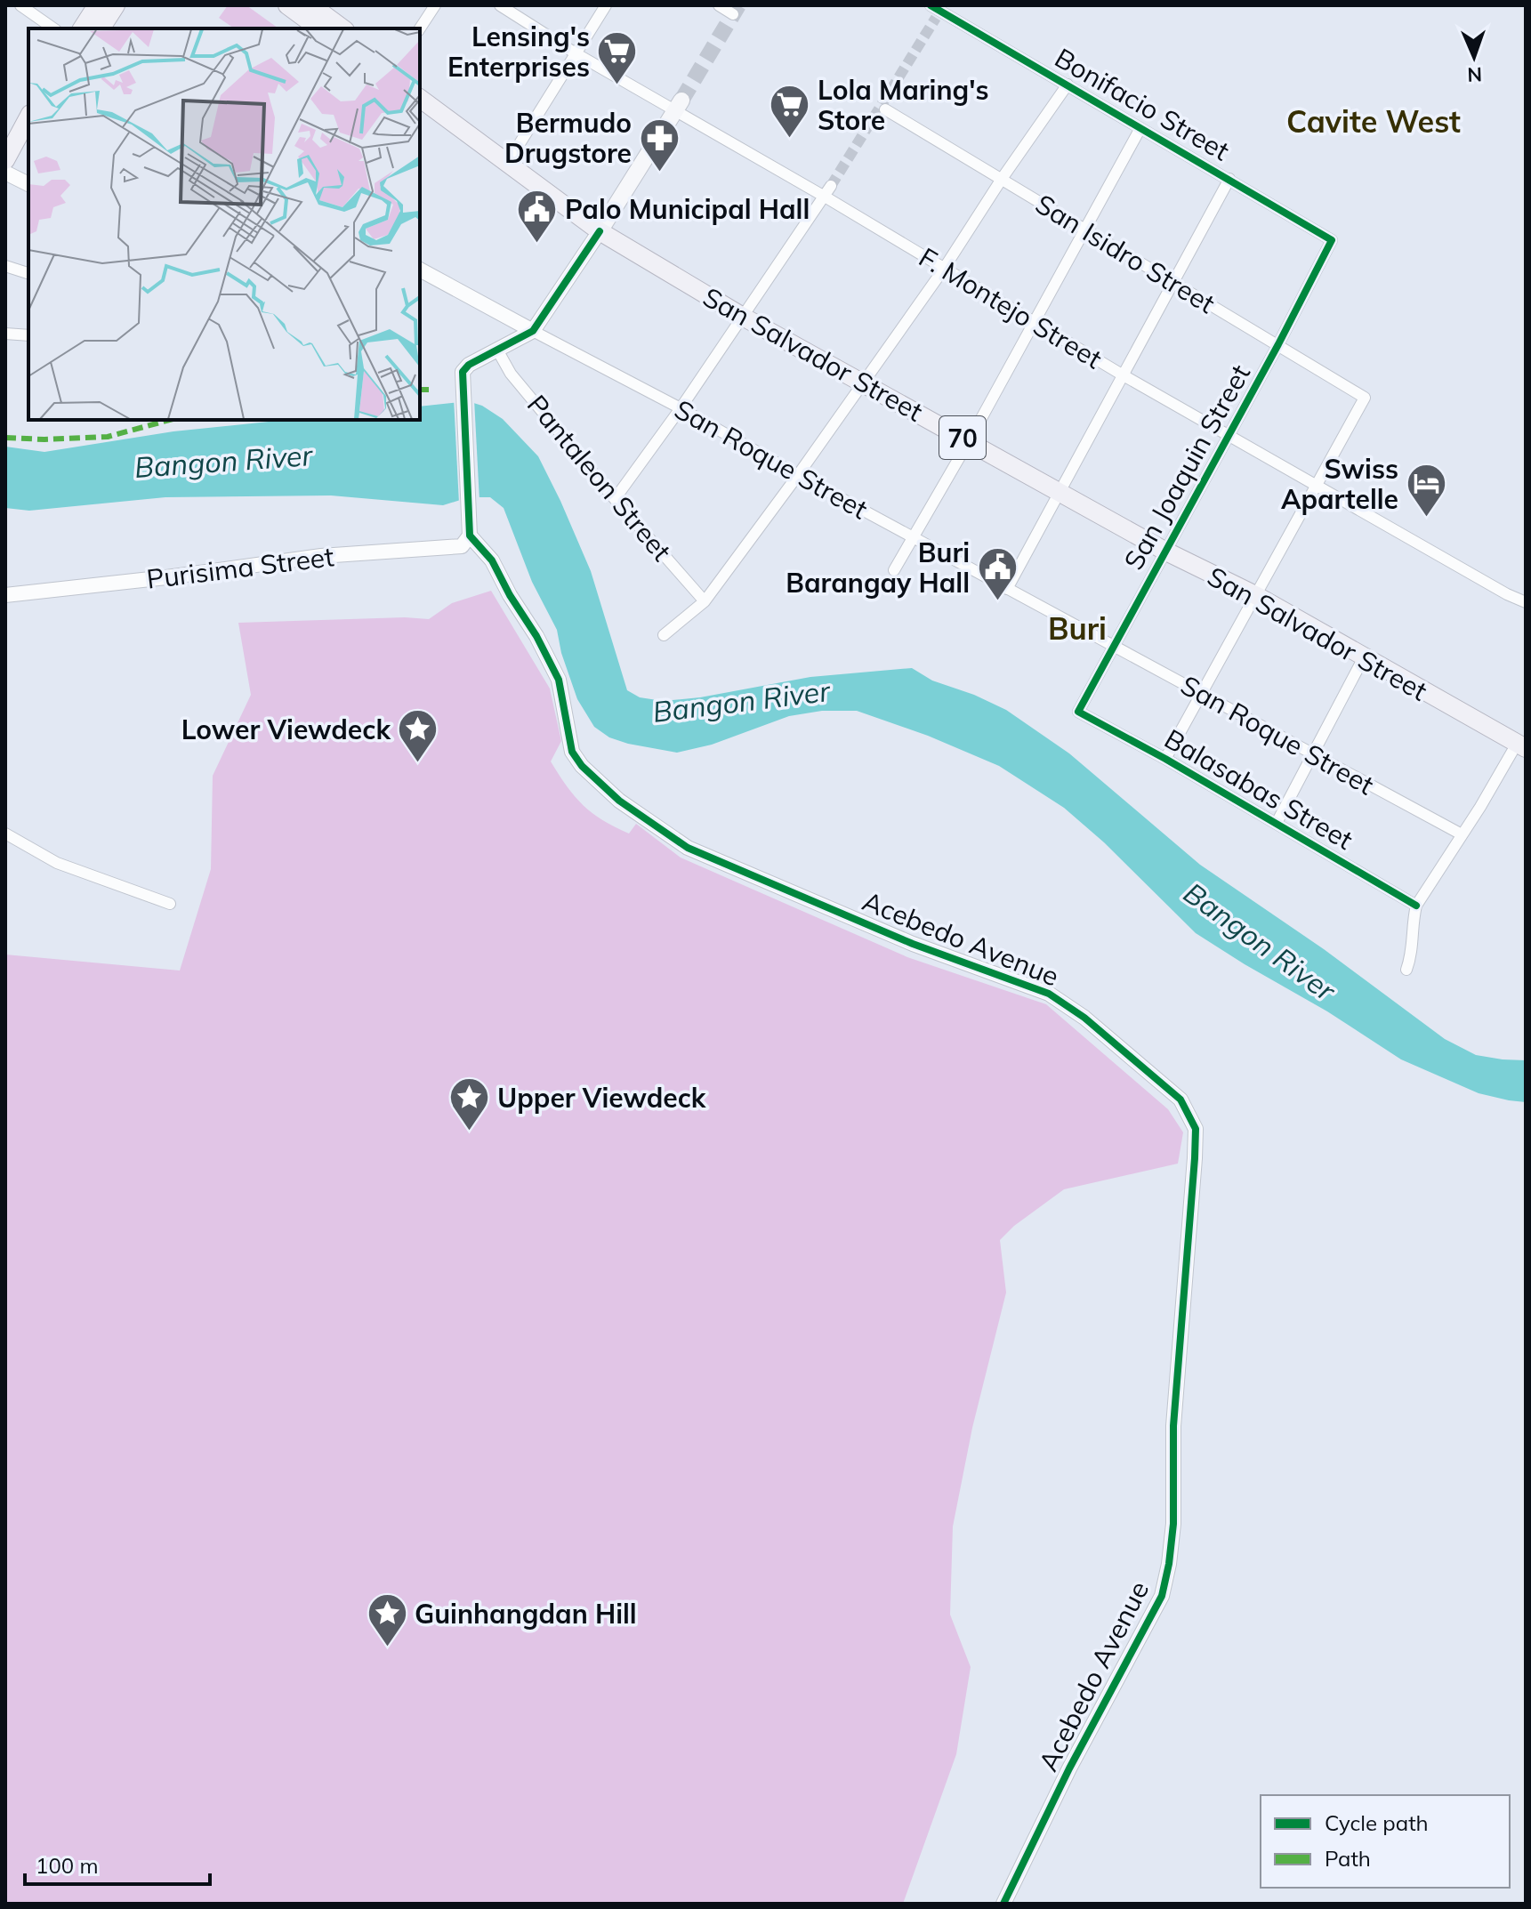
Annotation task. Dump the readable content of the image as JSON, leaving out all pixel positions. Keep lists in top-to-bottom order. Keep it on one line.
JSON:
{"streets":{"highway":["San Salvador Street","70"],"street":["Bonifacio Street","San Isidro Street","F. Montejo Street","San Roque Street","San Joaquin Street","Pantaleon Street","Purisima Street","Balasabas Street","Acebedo Avenue"]},"crossings":[["Bonifacio Street","San Joaquin Street"],["San Isidro Street","F. Montejo Street"],["San Isidro Street","San Joaquin Street"],["F. Montejo Street","San Joaquin Street"],["San Salvador Street","San Joaquin Street"],["San Roque Street","San Joaquin Street"],["San Joaquin Street","Balasabas Street"],["Purisima Street","Acebedo Avenue"]],"districts":["Cavite West","Buri"],"water":["Bangon River"],"places":{"supermarket":["Lensing's Enterprises","Lola Maring's Store"],"pharmacy":["Bermudo Drugstore"],"public building":["Palo Municipal Hall","Buri Barangay Hall"],"hotel":["Swiss Apartelle"],"place":["Lower Viewdeck","Upper Viewdeck","Guinhangdan Hill"]},"legend":["Cycle path","Path"],"scale_bar":"100 m","north":"bottom"}
